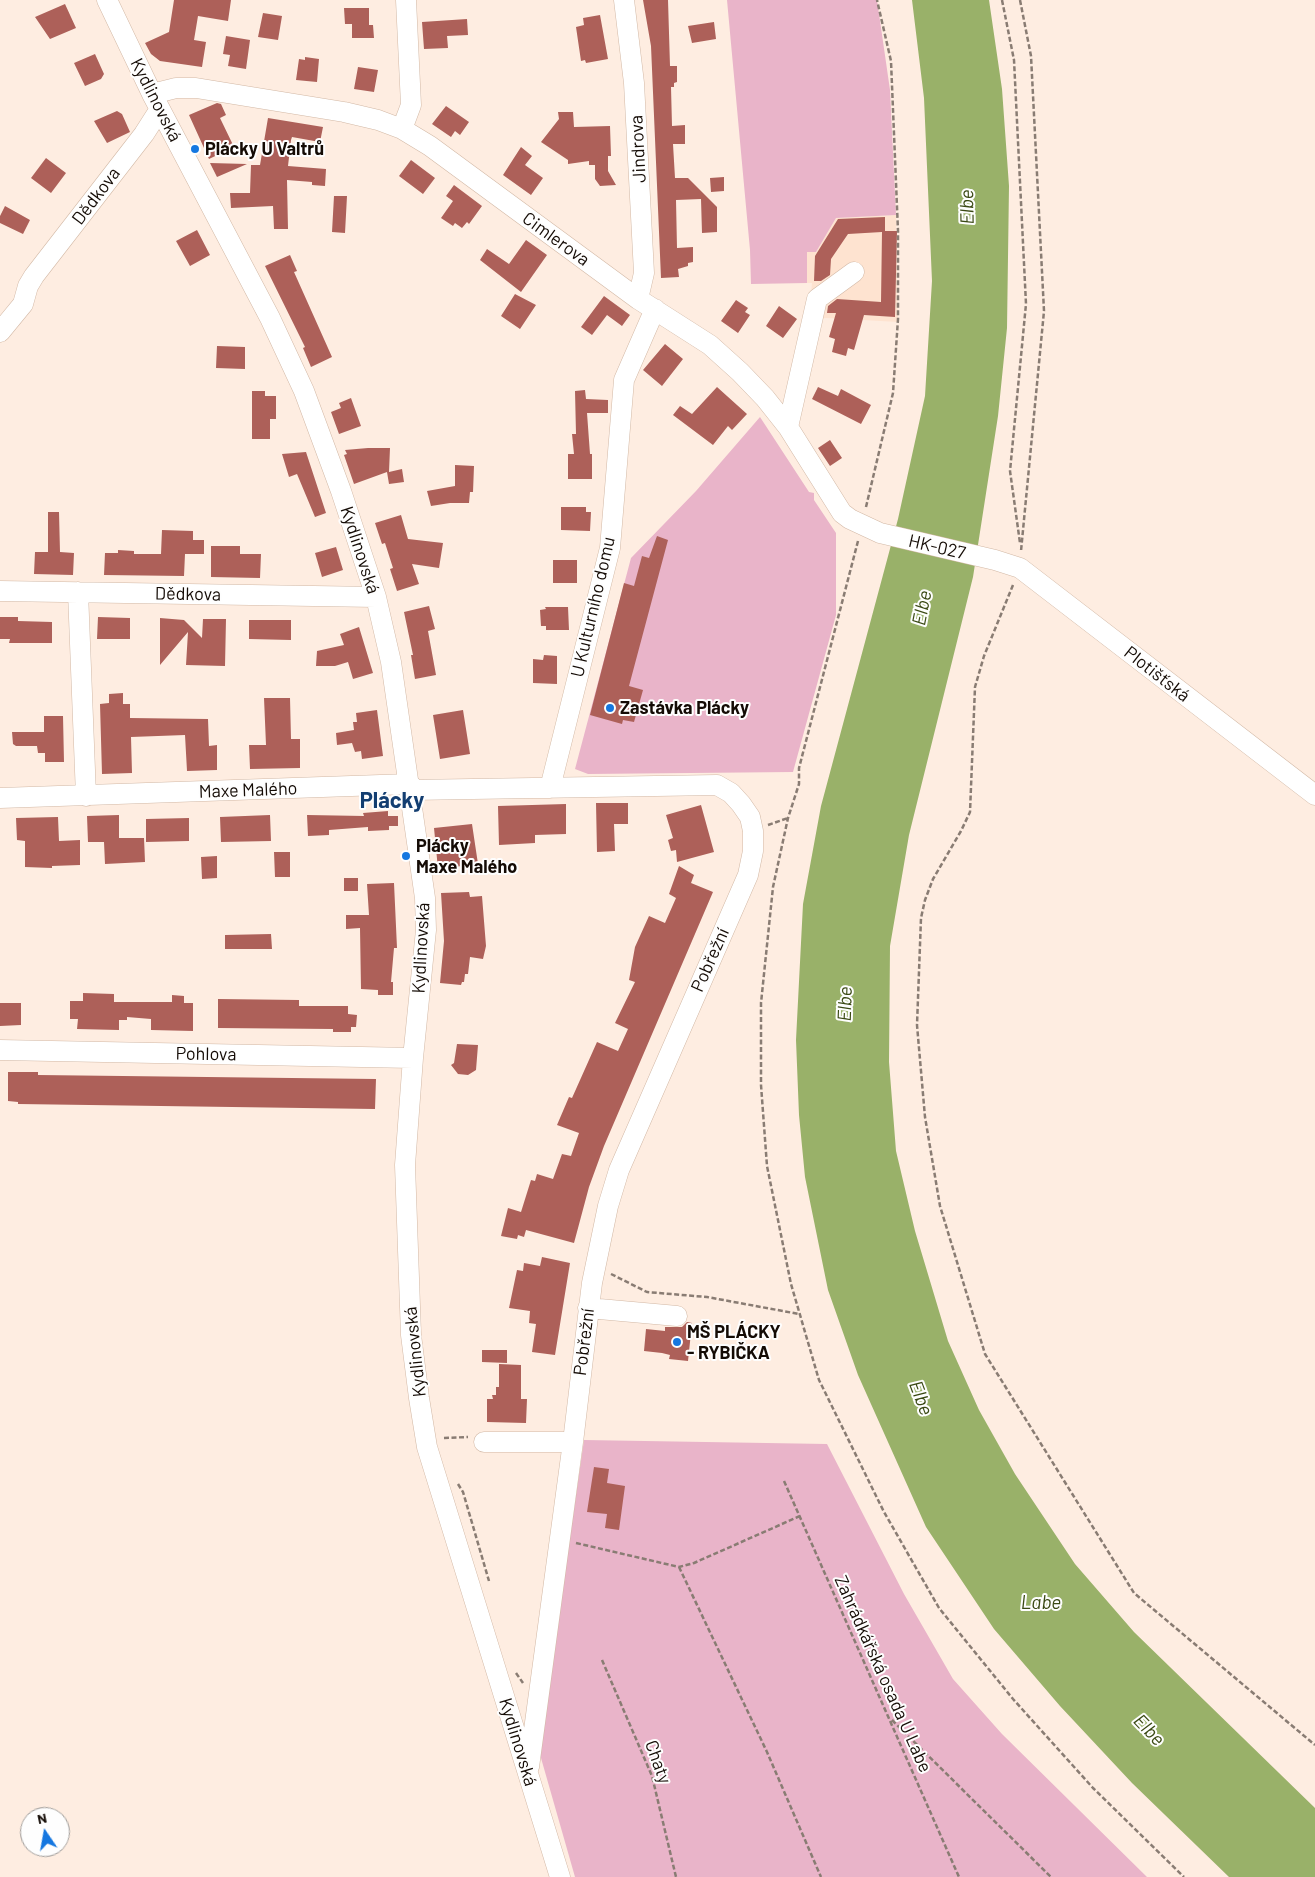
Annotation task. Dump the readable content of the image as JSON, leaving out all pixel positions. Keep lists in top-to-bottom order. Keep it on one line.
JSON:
{"streets":{"street":["Kydlinovská","Jindrova","Dědkova","Cimlerova","HK-027","U Kulturního domu","Plotišťská","Maxe Malého","Pobřežní","Pohlova"],"path":["Zahrádkářská osada U Labe","Chaty"]},"crossings":[["Kydlinovská","Dědkova"],["Kydlinovská","Cimlerova"],["Kydlinovská","Maxe Malého"],["Kydlinovská","Pobřežní"],["Kydlinovská","Pohlova"],["Jindrova","Cimlerova"],["Jindrova","U Kulturního domu"],["Dědkova","Cimlerova"],["Cimlerova","HK-027"],["Cimlerova","U Kulturního domu"],["HK-027","Plotišťská"],["U Kulturního domu","Pobřežní"],["Maxe Malého","Pobřežní"]],"districts":["Plácky"],"water":["Elbe","Labe"],"places":["Plácky U Valtrů","Zastávka Plácky","Plácky Maxe Malého","MŠ PLÁCKY - RYBIČKA"],"north":"top"}
